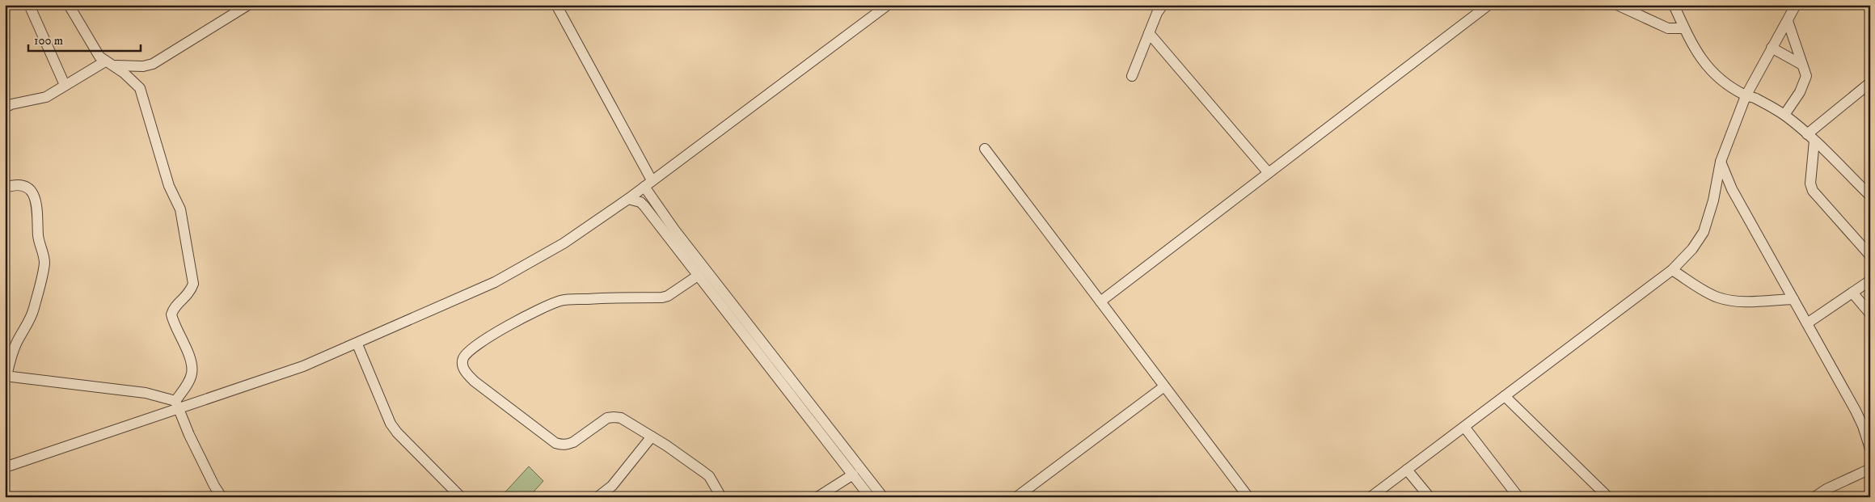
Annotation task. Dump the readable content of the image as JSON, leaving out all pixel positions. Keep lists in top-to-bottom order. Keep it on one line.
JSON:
{"scale_bar":"100 m"}
